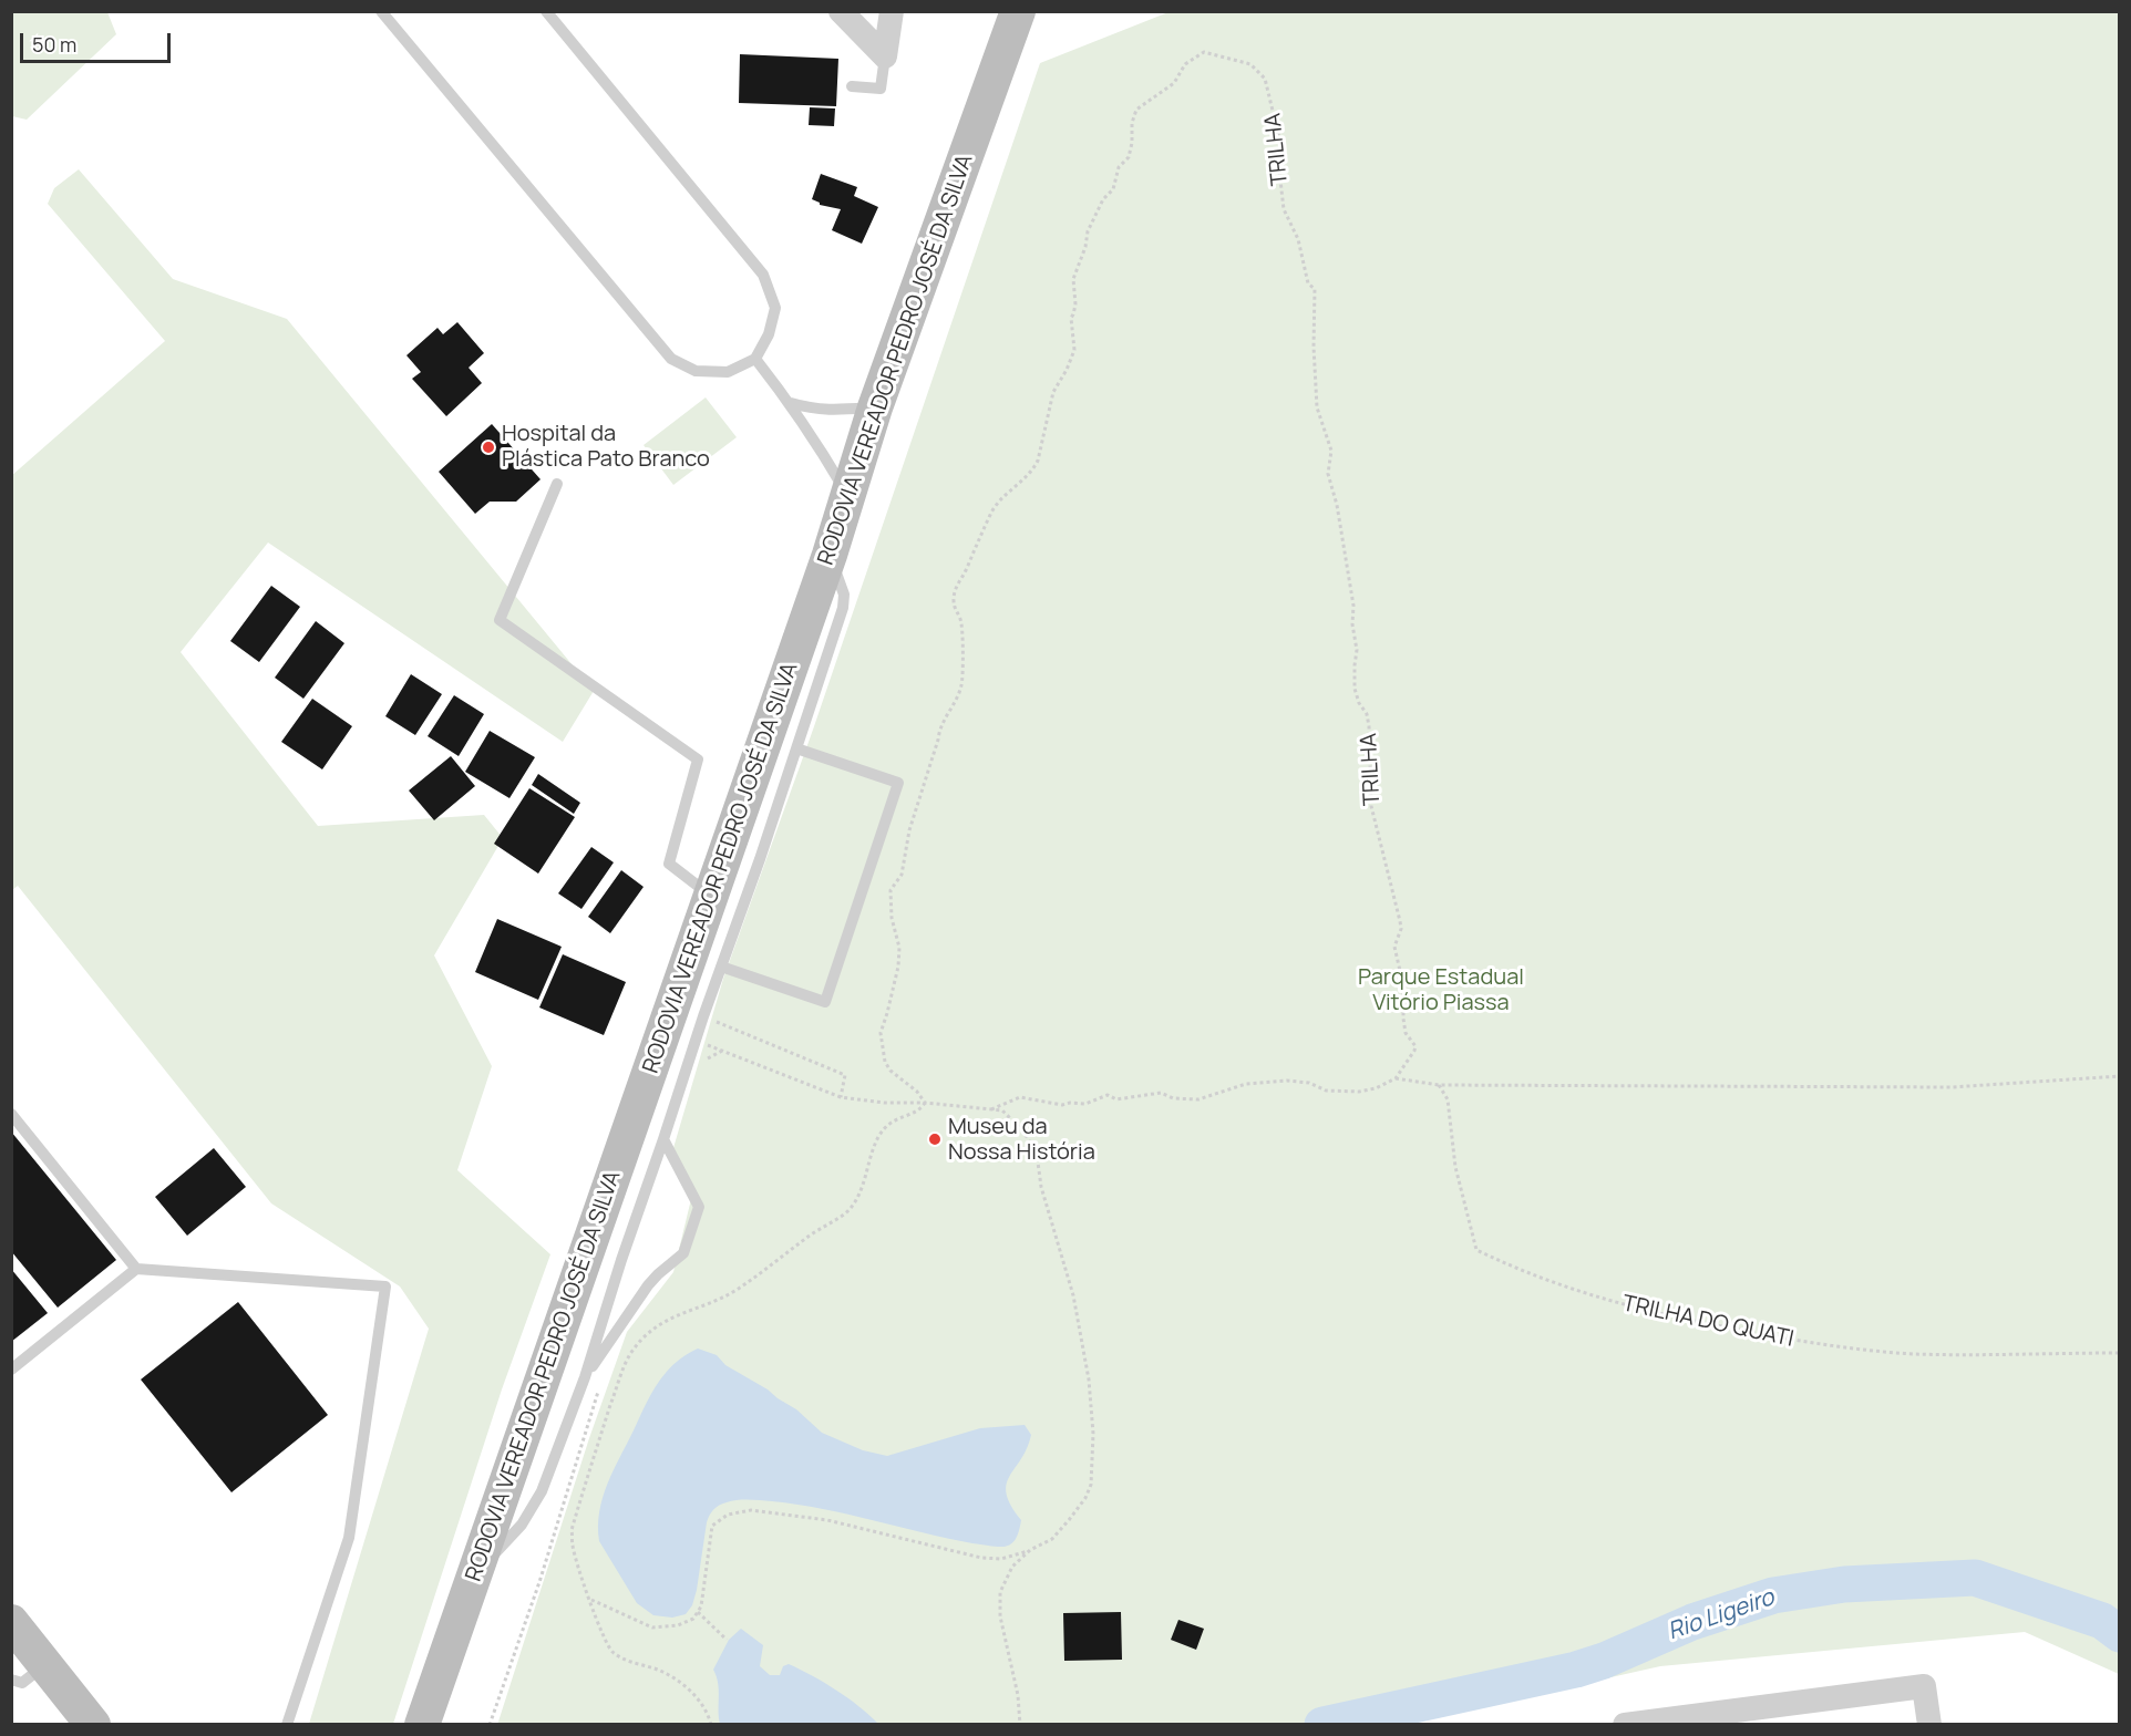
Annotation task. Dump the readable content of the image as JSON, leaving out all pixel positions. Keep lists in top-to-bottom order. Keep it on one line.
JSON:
{"streets":{"main road":["RODOVIA VEREADOR PEDRO JOSÉ DA SILVA"],"path":["TRILHA","TRILHA DO QUATI"]},"water":["Rio Ligeiro"],"parks":["Parque Estadual Vitório Piassa"],"places":["Hospital da Plástica Pato Branco","Museu da Nossa História"],"scale_bar":"50 m"}
